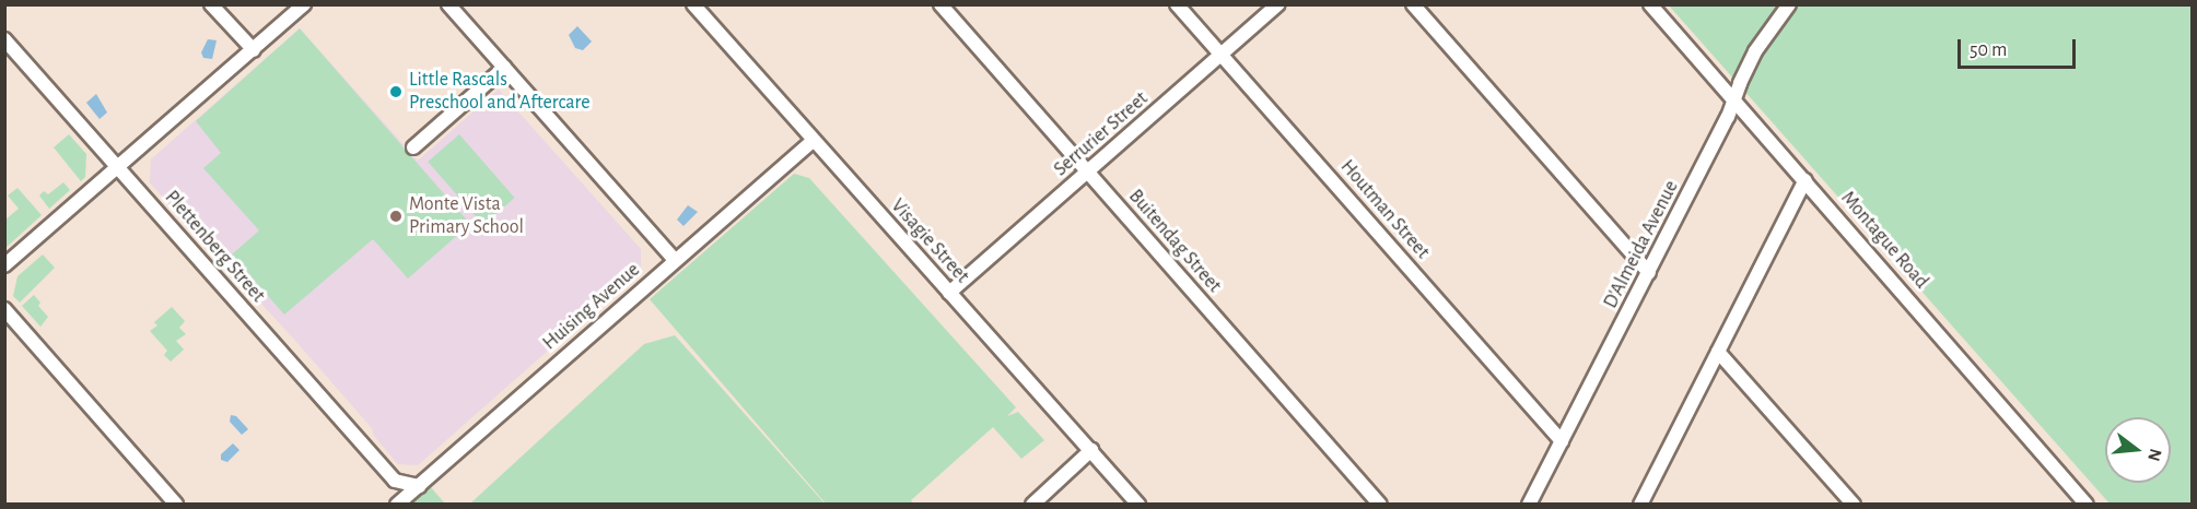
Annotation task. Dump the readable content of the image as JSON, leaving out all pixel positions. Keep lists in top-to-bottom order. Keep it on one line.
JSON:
{"streets":{"street":["Serrurier Street","Houtman Street","Montague Road","Visagie Street","Buitendag Street","D'Almeida Avenue","Plettenberg Street","Huising Avenue"]},"crossings":[["Serrurier Street","Houtman Street"],["Serrurier Street","Visagie Street"],["Serrurier Street","Buitendag Street"],["Houtman Street","D'Almeida Avenue"],["Montague Road","D'Almeida Avenue"],["Visagie Street","Huising Avenue"]],"places":["Little Rascals Preschool and Aftercare","Monte Vista Primary School"],"scale_bar":"50 m","north":"right"}
